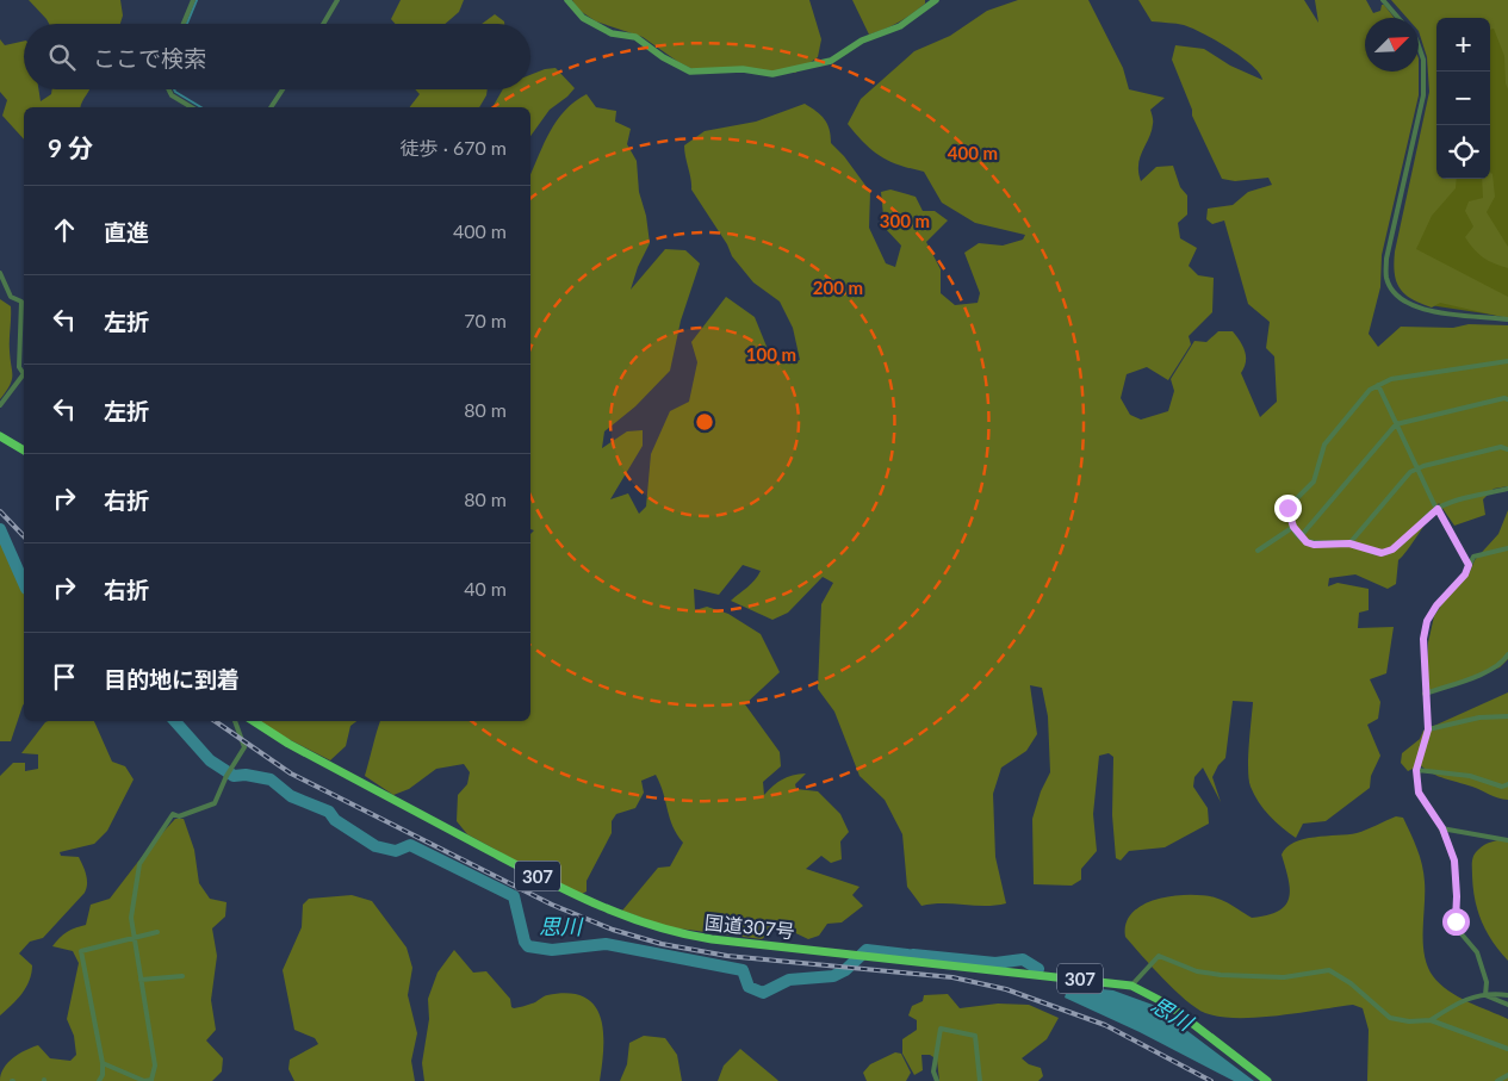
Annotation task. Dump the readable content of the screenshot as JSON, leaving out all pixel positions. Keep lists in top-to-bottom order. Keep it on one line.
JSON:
{"streets":{"highway":["307","国道307号"]},"water":["思川"],"north":"top right","page":{"map_buttons":["+","−"],"search":"ここで検索","heading":["9 分","徒歩 · 670 m"],"list":[["直進","400 m"],["左折","70 m"],["左折","80 m"],["右折","80 m"],["右折","40 m"],"目的地に到着"]},"rings":["400 m","300 m","200 m","100 m"]}
